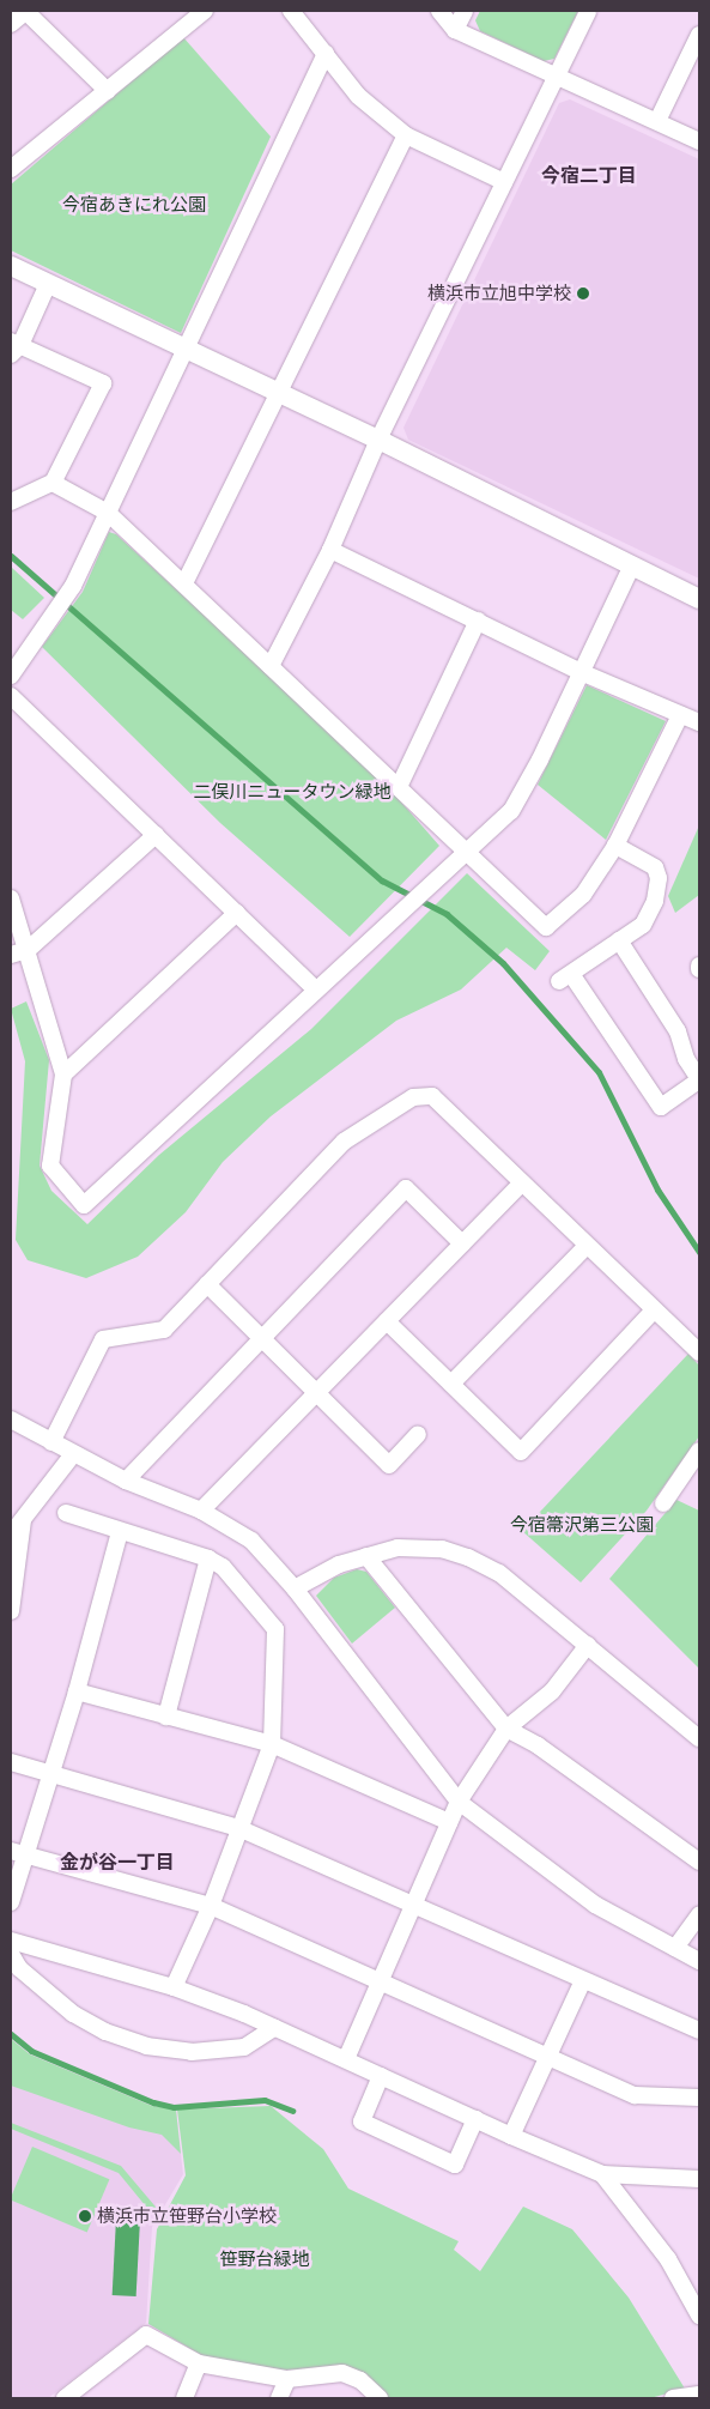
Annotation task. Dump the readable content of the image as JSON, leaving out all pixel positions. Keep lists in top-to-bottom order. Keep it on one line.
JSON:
{"districts":["今宿二丁目","金が谷一丁目"],"parks":["今宿あきにれ公園","二俣川ニュータウン緑地","今宿箒沢第三公園","笹野台緑地"],"places":["横浜市立旭中学校","横浜市立笹野台小学校"]}
